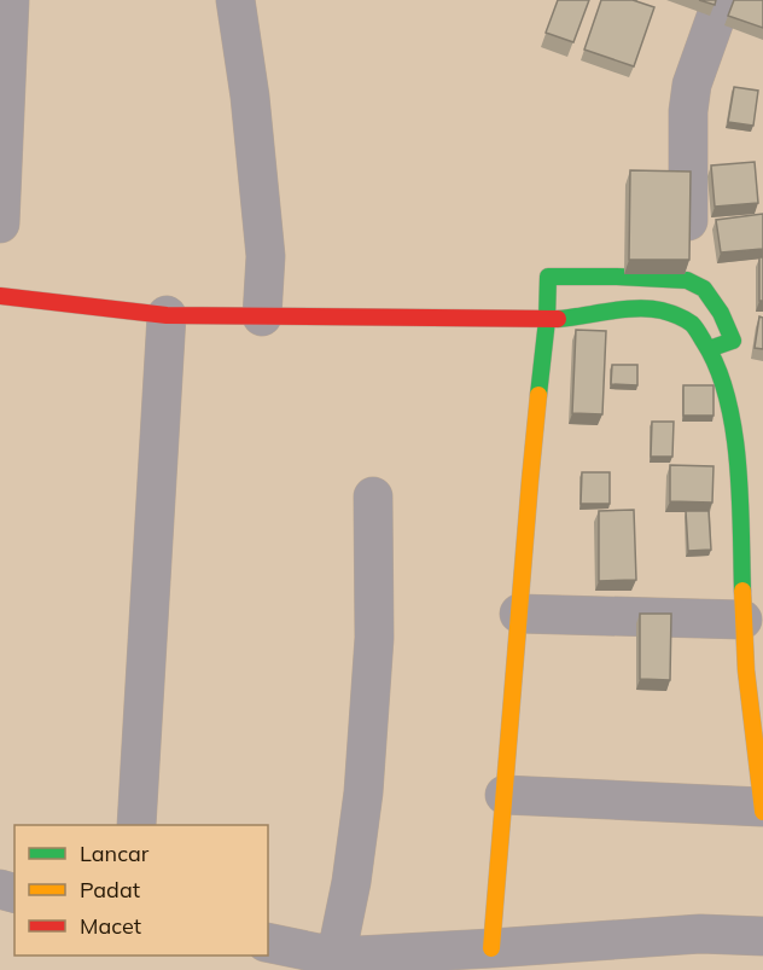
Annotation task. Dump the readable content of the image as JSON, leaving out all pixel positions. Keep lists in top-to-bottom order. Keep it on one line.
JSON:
{"legend":["Lancar","Padat","Macet"]}
